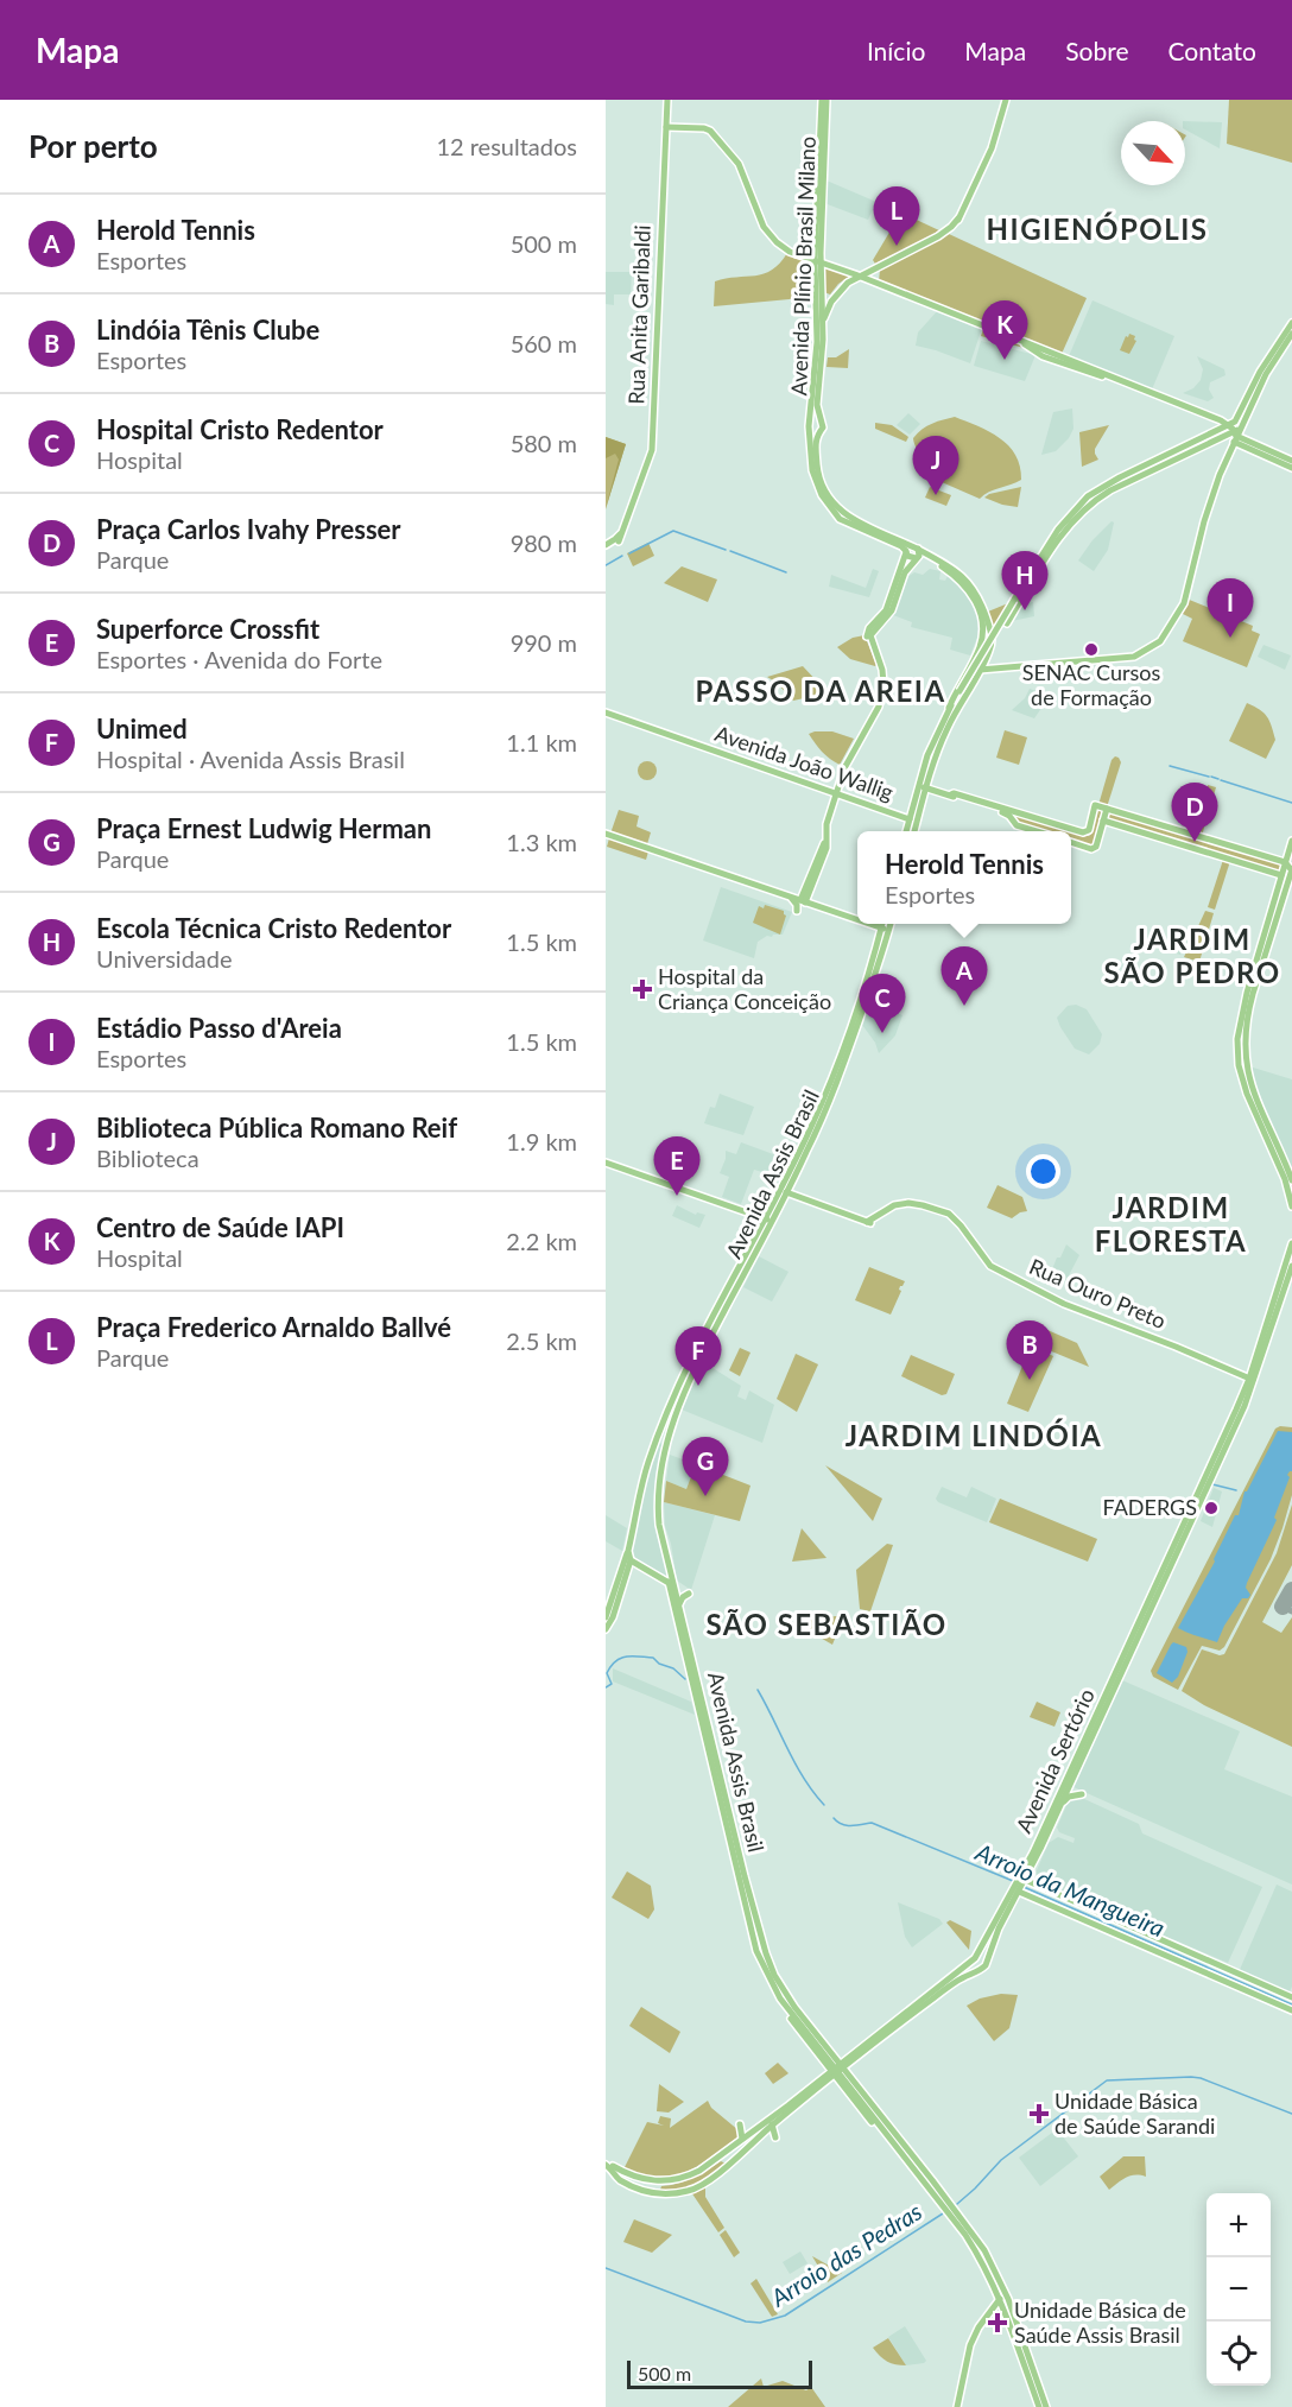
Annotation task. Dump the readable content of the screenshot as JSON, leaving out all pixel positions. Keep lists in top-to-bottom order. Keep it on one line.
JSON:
{"streets":{"main road":["Avenida Plínio Brasil Milano","Rua Anita Garibaldi","Avenida João Wallig","Avenida Assis Brasil","Rua Ouro Preto","Avenida Sertório"]},"crossings":[["Avenida Assis Brasil","Rua Ouro Preto"],["Avenida Assis Brasil","Avenida Sertório"],["Rua Ouro Preto","Avenida Sertório"]],"districts":["HIGIENÓPOLIS","PASSO DA AREIA","JARDIM SÃO PEDRO","JARDIM FLORESTA","JARDIM LINDÓIA","SÃO SEBASTIÃO"],"water":["Arroio da Mangueira","Arroio das Pedras"],"places":{"other":["SENAC Cursos de Formação","FADERGS"],"health":["Hospital da Criança Conceição","Unidade Básica de Saúde Sarandi","Unidade Básica de Saúde Assis Brasil"]},"scale_bar":"500 m","north":"bottom right","page":{"header":"Mapa","nav":["Início","Mapa","Sobre","Contato"],"heading":["Por perto","12 resultados"],"pins":["L","K","J","H","I","D","A","C","E","B","F","G"],"list":[{"mark":"A","name":"Herold Tennis","note":"Esportes","value":"500 m"},{"mark":"B","name":"Lindóia Tênis Clube","note":"Esportes","value":"560 m"},{"mark":"C","name":"Hospital Cristo Redentor","note":"Hospital","value":"580 m"},{"mark":"D","name":"Praça Carlos Ivahy Presser","note":"Parque","value":"980 m"},{"mark":"E","name":"Superforce Crossfit","note":"Esportes · Avenida do Forte","value":"990 m"},{"mark":"F","name":"Unimed","note":"Hospital · Avenida Assis Brasil","value":"1.1 km"},{"mark":"G","name":"Praça Ernest Ludwig Herman","note":"Parque","value":"1.3 km"},{"mark":"H","name":"Escola Técnica Cristo Redentor","note":"Universidade","value":"1.5 km"},{"mark":"I","name":"Estádio Passo d'Areia","note":"Esportes","value":"1.5 km"},{"mark":"J","name":"Biblioteca Pública Romano Reif","note":"Biblioteca","value":"1.9 km"},{"mark":"K","name":"Centro de Saúde IAPI","note":"Hospital","value":"2.2 km"},{"mark":"L","name":"Praça Frederico Arnaldo Ballvé","note":"Parque","value":"2.5 km"}],"popup":["Herold Tennis","Esportes"],"map_buttons":["+","−"],"scale":"500 m"}}
